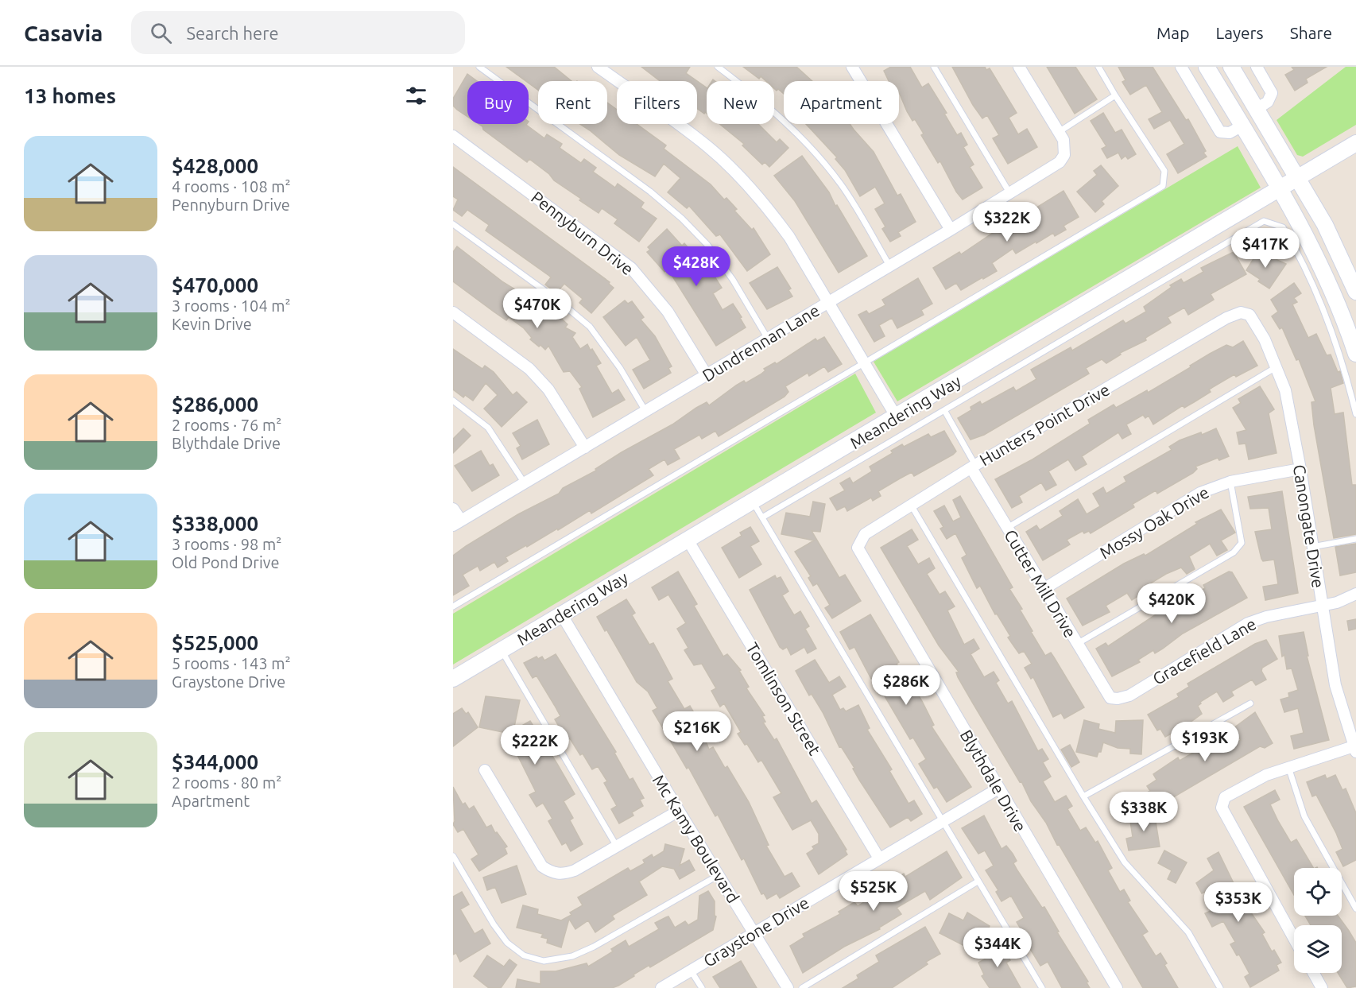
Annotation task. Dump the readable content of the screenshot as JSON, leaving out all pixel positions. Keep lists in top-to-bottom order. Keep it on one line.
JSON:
{"streets":{"street":["Pennyburn Drive","Dundrennan Lane","Meandering Way","Hunters Point Drive","Mossy Oak Drive","Canongate Drive","Cutter Mill Drive","Gracefield Lane","Tomlinson Street","Blythdale Drive","Mc Kamy Boulevard","Graystone Drive"]},"crossings":[["Pennyburn Drive","Dundrennan Lane"],["Meandering Way","Tomlinson Street"],["Meandering Way","Mc Kamy Boulevard"],["Hunters Point Drive","Canongate Drive"],["Hunters Point Drive","Cutter Mill Drive"],["Hunters Point Drive","Blythdale Drive"],["Mossy Oak Drive","Canongate Drive"],["Mossy Oak Drive","Cutter Mill Drive"],["Canongate Drive","Gracefield Lane"],["Cutter Mill Drive","Gracefield Lane"],["Tomlinson Street","Graystone Drive"],["Blythdale Drive","Graystone Drive"],["Mc Kamy Boulevard","Graystone Drive"]],"page":{"header":"Casavia","search":"Search here","nav":["Map","Layers","Share"],"heading":"13 homes","chip":["Buy","Rent","Filters","New","Apartment"],"list":[{"name":"$428,000","note":"4 rooms · 108 m² · Pennyburn Drive"},{"name":"$470,000","note":"3 rooms · 104 m² · Kevin Drive"},{"name":"$286,000","note":"2 rooms · 76 m² · Blythdale Drive"},{"name":"$338,000","note":"3 rooms · 98 m² · Old Pond Drive"},{"name":"$525,000","note":"5 rooms · 143 m² · Graystone Drive"},{"name":"$344,000","note":"2 rooms · 80 m² · Apartment"}],"price":["$322K","$417K","$428K","$470K","$420K","$286K","$216K","$193K","$222K","$338K","$525K","$353K","$344K"]}}
